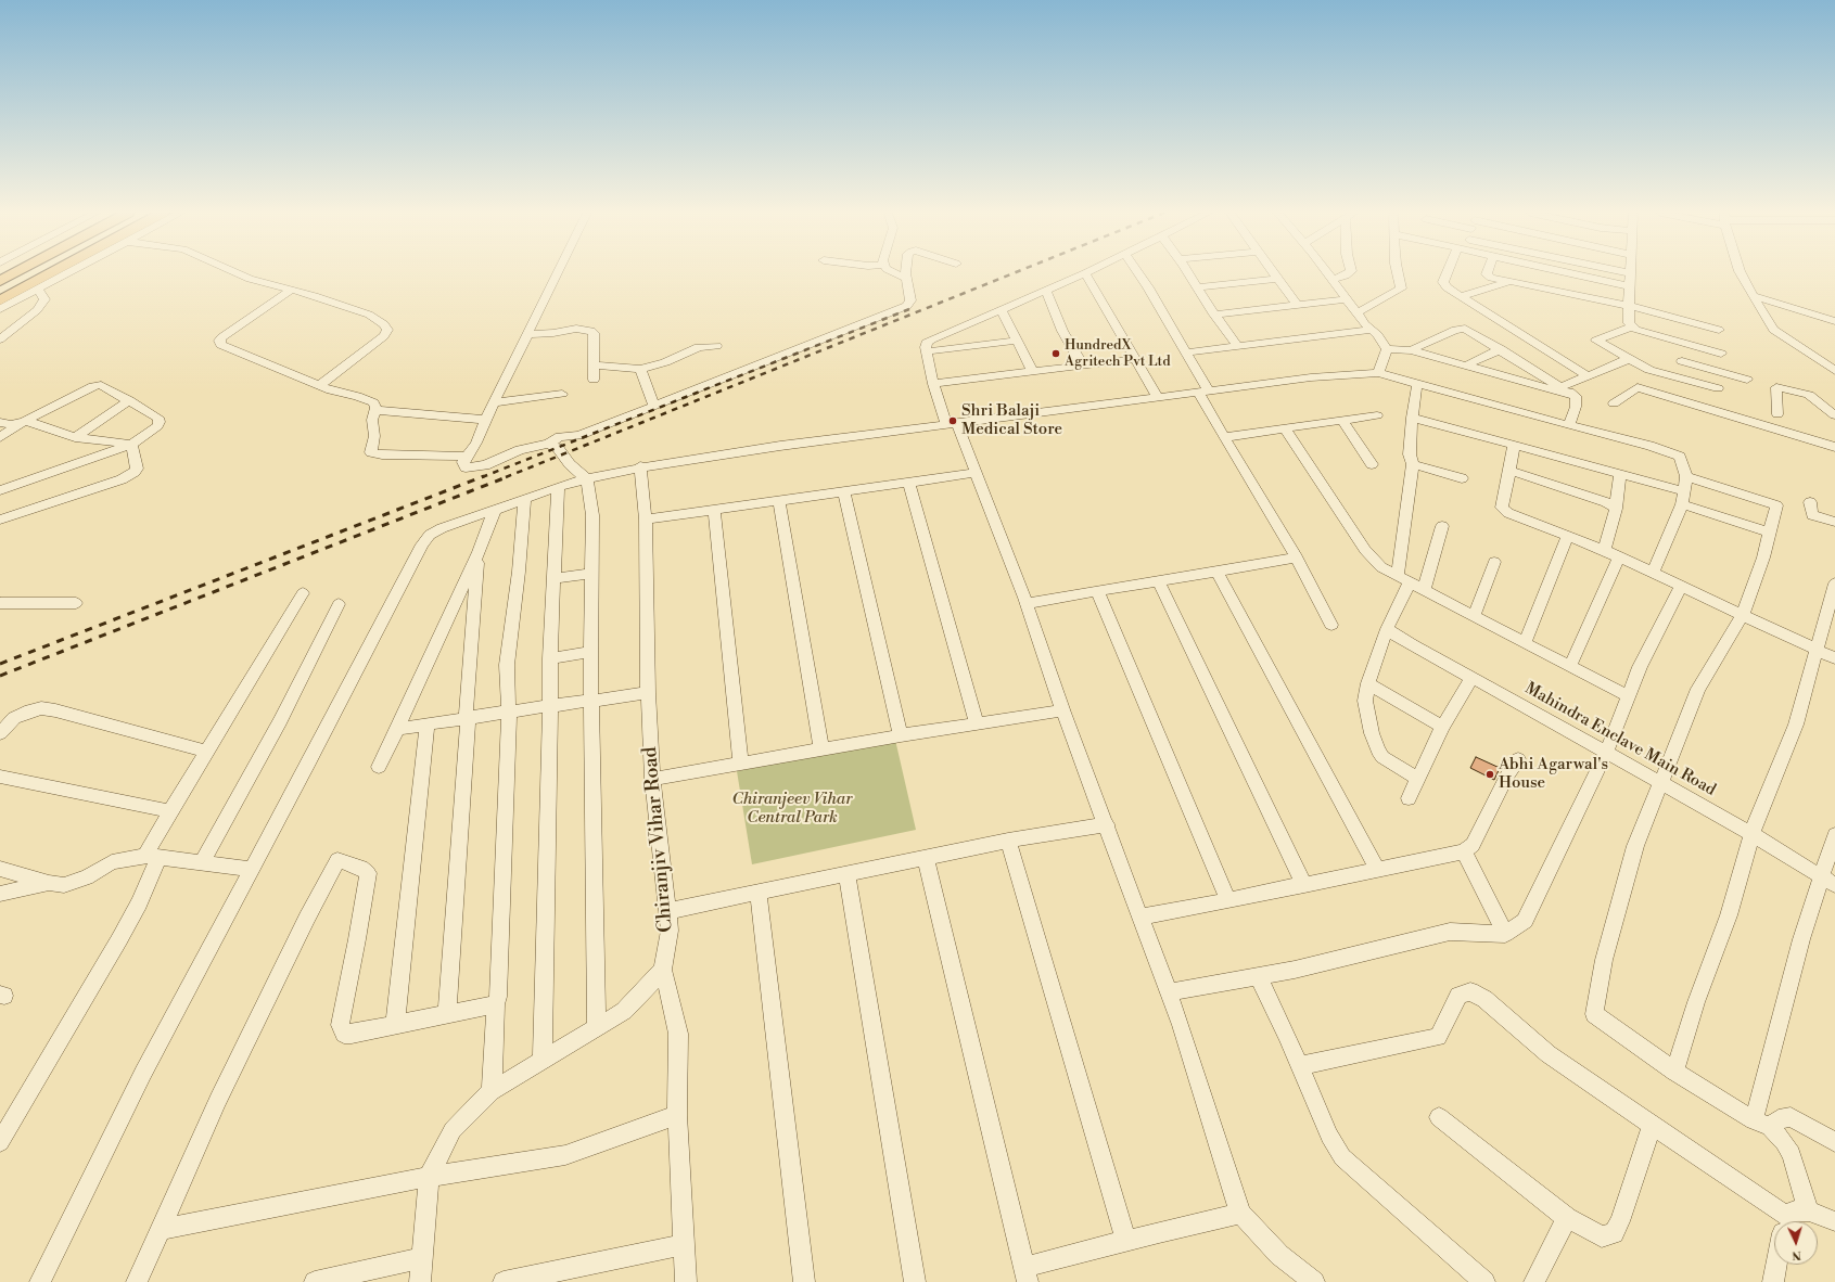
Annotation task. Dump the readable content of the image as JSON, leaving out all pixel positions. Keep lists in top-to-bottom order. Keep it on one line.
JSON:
{"streets":{"street":["Mahindra Enclave Main Road","Chiranjiv Vihar Road"]},"parks":["Chiranjeev Vihar Central Park"],"places":["HundredX Agritech Pvt Ltd","Shri Balaji Medical Store","Abhi Agarwal's House"],"north":"bottom"}
